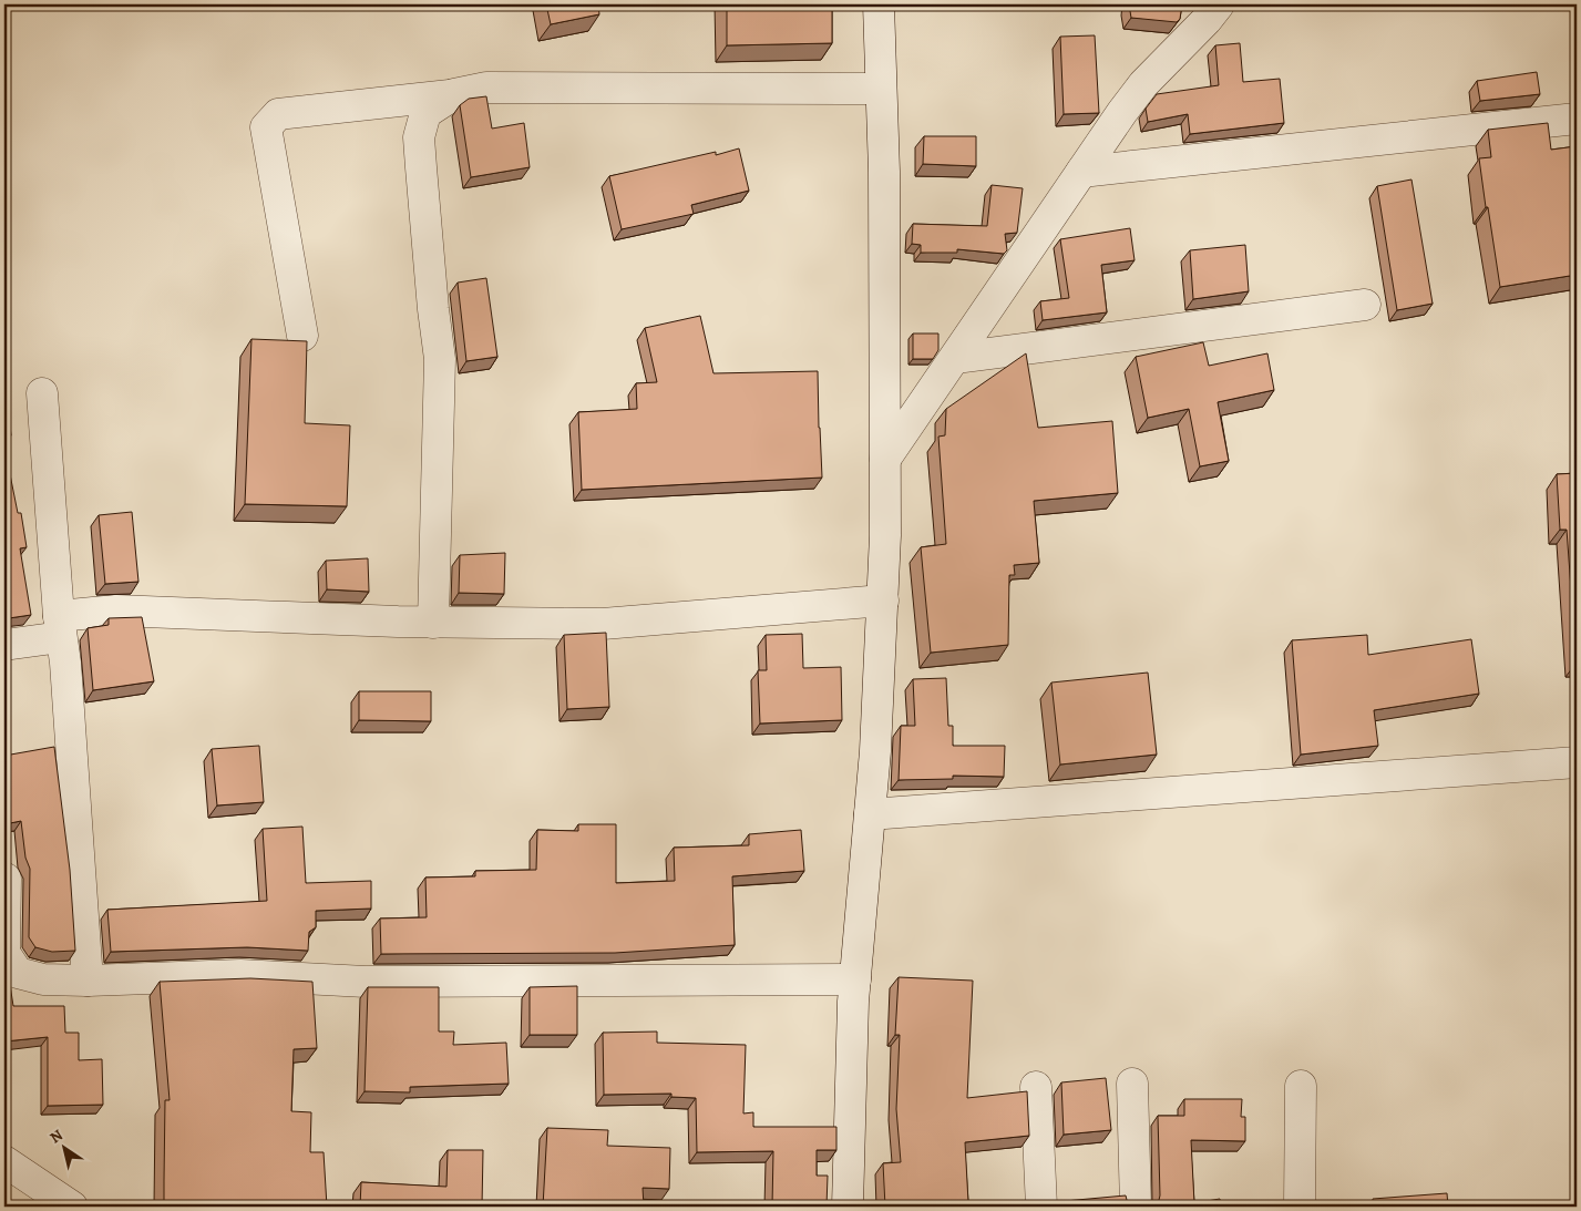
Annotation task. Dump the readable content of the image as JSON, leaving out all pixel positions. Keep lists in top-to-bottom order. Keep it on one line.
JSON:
{"north":"top left"}
